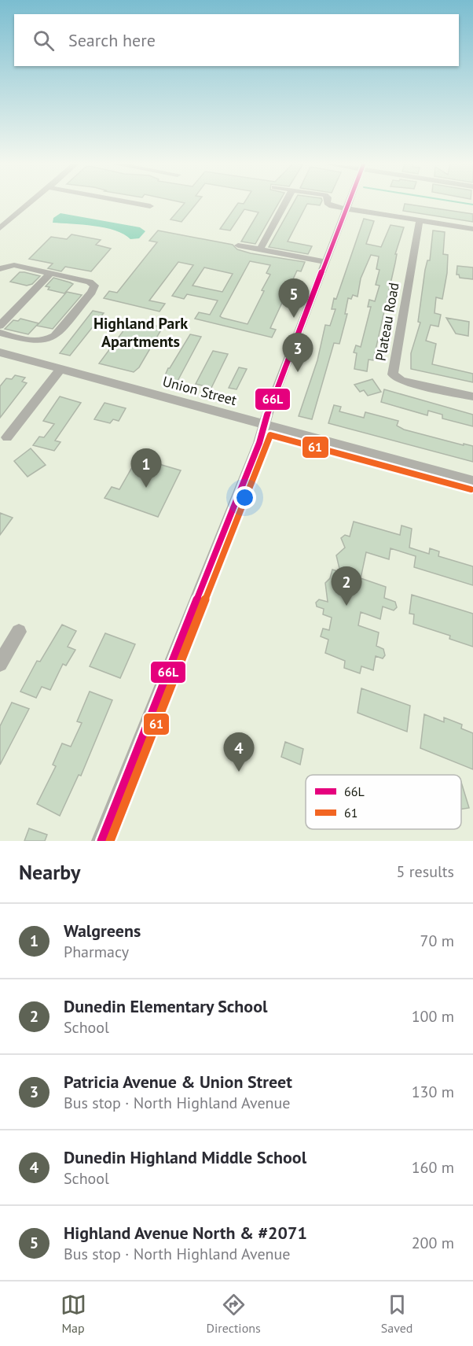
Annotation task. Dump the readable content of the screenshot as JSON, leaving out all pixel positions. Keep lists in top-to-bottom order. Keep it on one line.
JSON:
{"streets":{"street":["Plateau Road","Union Street"]},"districts":["Highland Park Apartments"],"lines":["transit line 66L","transit line 61"],"legend":["66L","61"],"page":{"search":"Search here","pins":["5","3","1","2","4"],"heading":["Nearby","5 results"],"list":[{"mark":"1","name":"Walgreens","note":"Pharmacy","value":"70 m"},{"mark":"2","name":"Dunedin Elementary School","note":"School","value":"100 m"},{"mark":"3","name":"Patricia Avenue & Union Street","note":"Bus stop · North Highland Avenue","value":"130 m"},{"mark":"4","name":"Dunedin Highland Middle School","note":"School","value":"160 m"},{"mark":"5","name":"Highland Avenue North & #2071","note":"Bus stop · North Highland Avenue","value":"200 m"}],"nav":["Map","Directions","Saved"]}}
